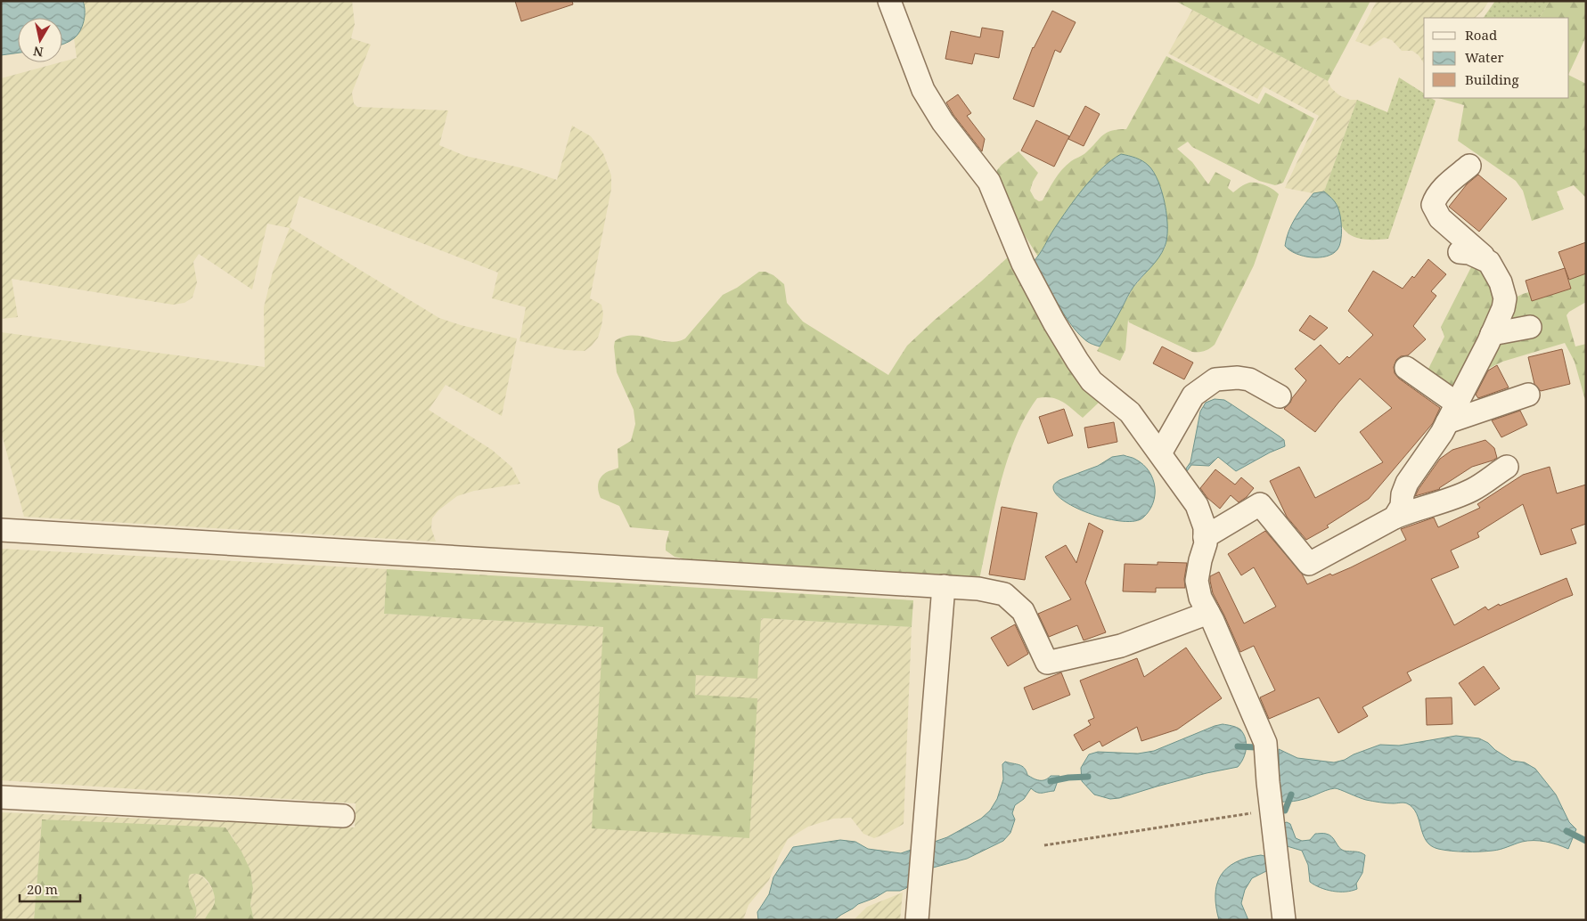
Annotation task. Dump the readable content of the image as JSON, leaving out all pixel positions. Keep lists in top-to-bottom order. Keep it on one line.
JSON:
{"legend":["Road","Water","Building"],"scale_bar":"20 m","north":"bottom"}
